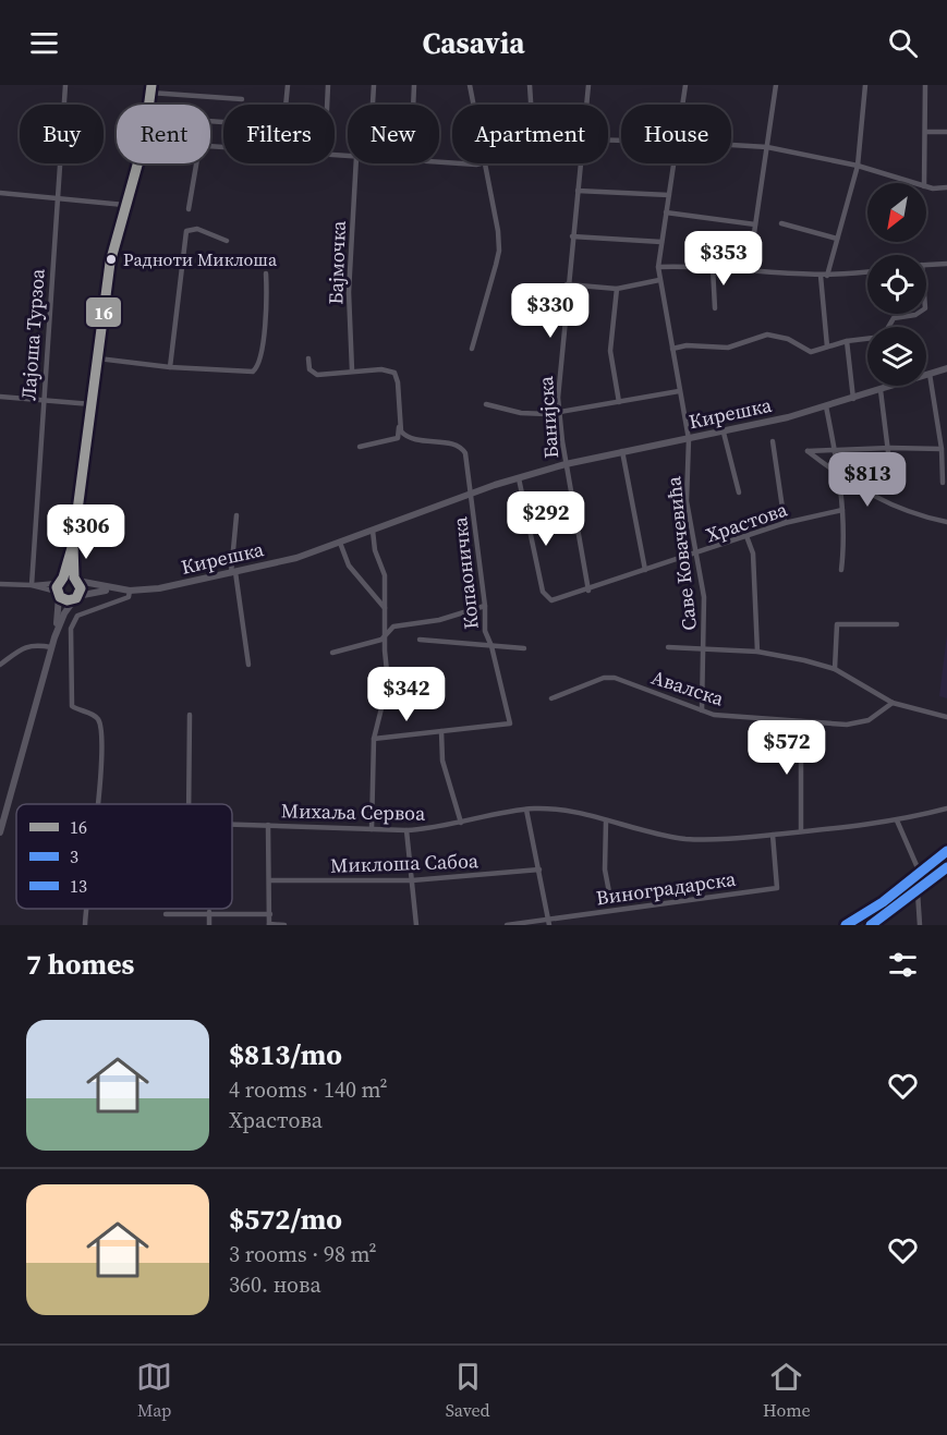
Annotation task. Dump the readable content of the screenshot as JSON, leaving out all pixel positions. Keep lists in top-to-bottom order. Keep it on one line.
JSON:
{"streets":{"street":["Бајмочка","Лајоша Турзоа","Кирешка","Банијска","Храстова","Саве Ковачевића","Копаоничка","Авалска","Михаља Сервоа","Миклоша Сабоа","Виноградарска"]},"crossings":[["Кирешка","Банијска"],["Кирешка","Саве Ковачевића"],["Кирешка","Копаоничка"],["Банијска","Храстова"],["Храстова","Саве Ковачевића"],["Саве Ковачевића","Авалска"],["Михаља Сервоа","Виноградарска"]],"places":["Радноти Миклоша"],"lines":["transit line 16","transit line 3","transit line 13"],"legend":["16","3","13"],"north":"bottom left","page":{"header":"Casavia","chip":["Buy","Rent","Filters","New","Apartment","House"],"price":["$353","$330","$813","$292","$306","$342","$572"],"heading":"7 homes","list":[{"name":"$813/mo","note":"4 rooms · 140 m² · Храстова"},{"name":"$572/mo","note":"3 rooms · 98 m² · 360. нова"}],"tabs":["Map","Saved","Home"]}}
